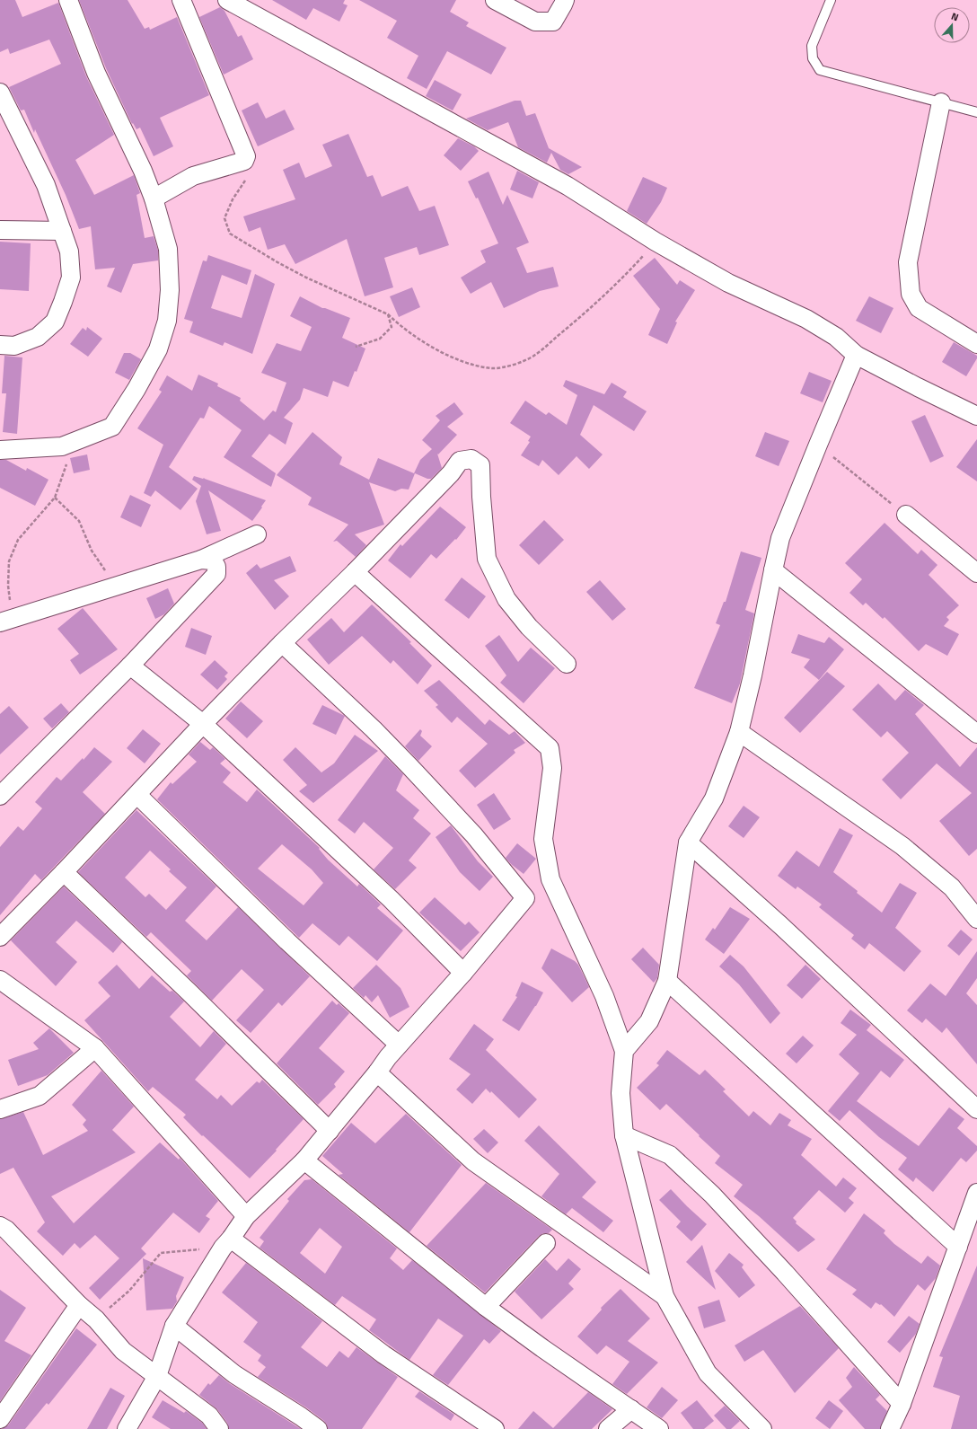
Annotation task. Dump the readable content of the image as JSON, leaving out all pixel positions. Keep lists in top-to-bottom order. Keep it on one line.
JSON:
{"north":"top"}
